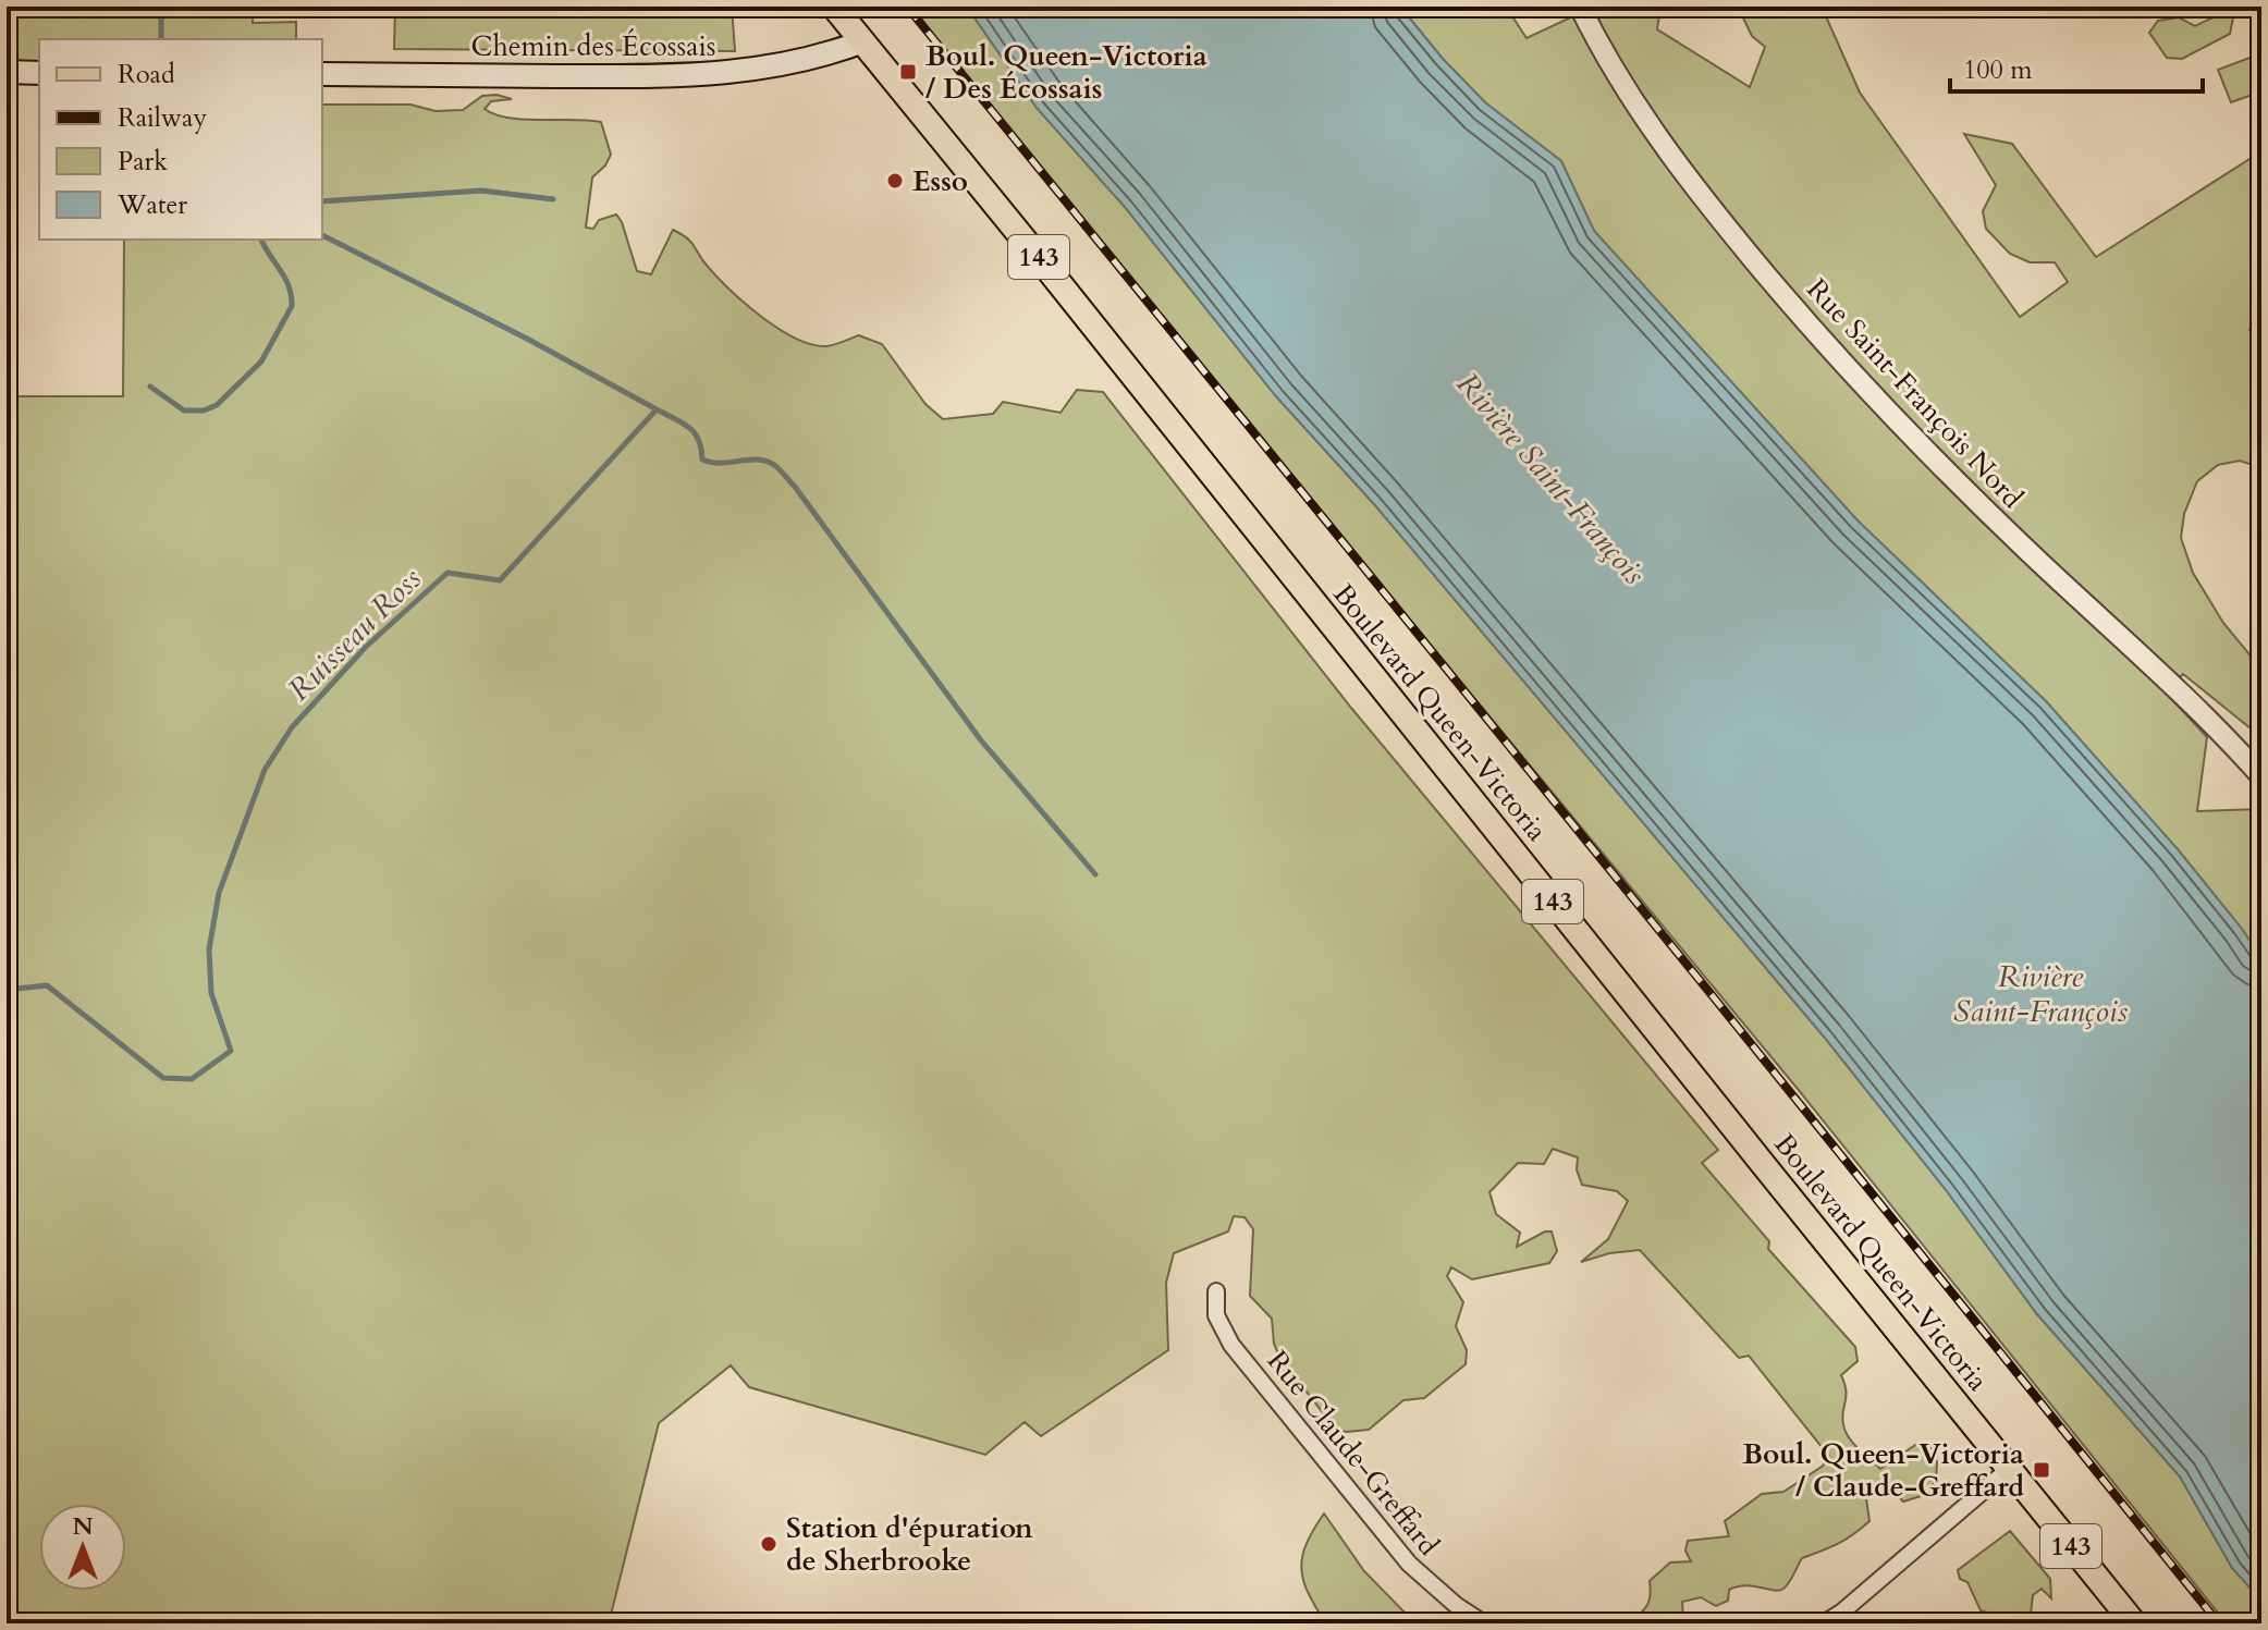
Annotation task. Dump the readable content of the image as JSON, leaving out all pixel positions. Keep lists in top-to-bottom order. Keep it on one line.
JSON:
{"streets":{"main road":["Chemin des Écossais","143","Boulevard Queen-Victoria"],"street":["Rue Saint-François Nord","Rue Claude-Greffard"]},"crossings":[["Chemin des Écossais","143"],["Chemin des Écossais","Boulevard Queen-Victoria"],["143","Boulevard Queen-Victoria"]],"water":["Rivière Saint-François","Ruisseau Ross"],"places":{"transit":["Boul. Queen-Victoria / Des Écossais","Boul. Queen-Victoria / Claude-Greffard"],"other":["Esso","Station d'épuration de Sherbrooke"]},"legend":["Road","Railway","Park","Water"],"scale_bar":"100 m","north":"top"}
